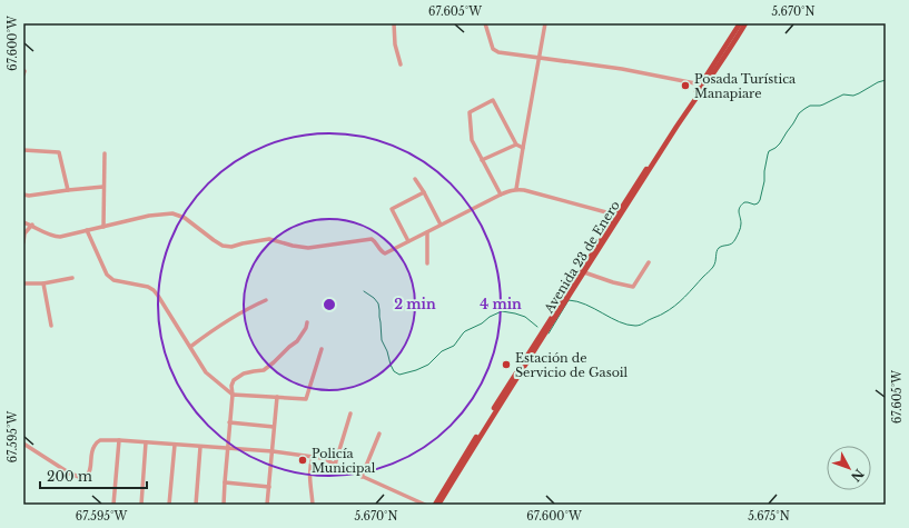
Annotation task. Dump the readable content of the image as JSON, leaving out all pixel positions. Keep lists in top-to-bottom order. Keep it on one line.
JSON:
{"streets":{"main road":["Avenida 23 de Enero"]},"places":["Posada Turística Manapiare","Estación de Servicio de Gasoil","Policía Municipal"],"scale_bar":"200 m","north":"bottom right","coordinates":["67.605°W","5.670°N","67.600°W","67.595°W","5.675°N"],"rings":["2 min","4 min"]}
